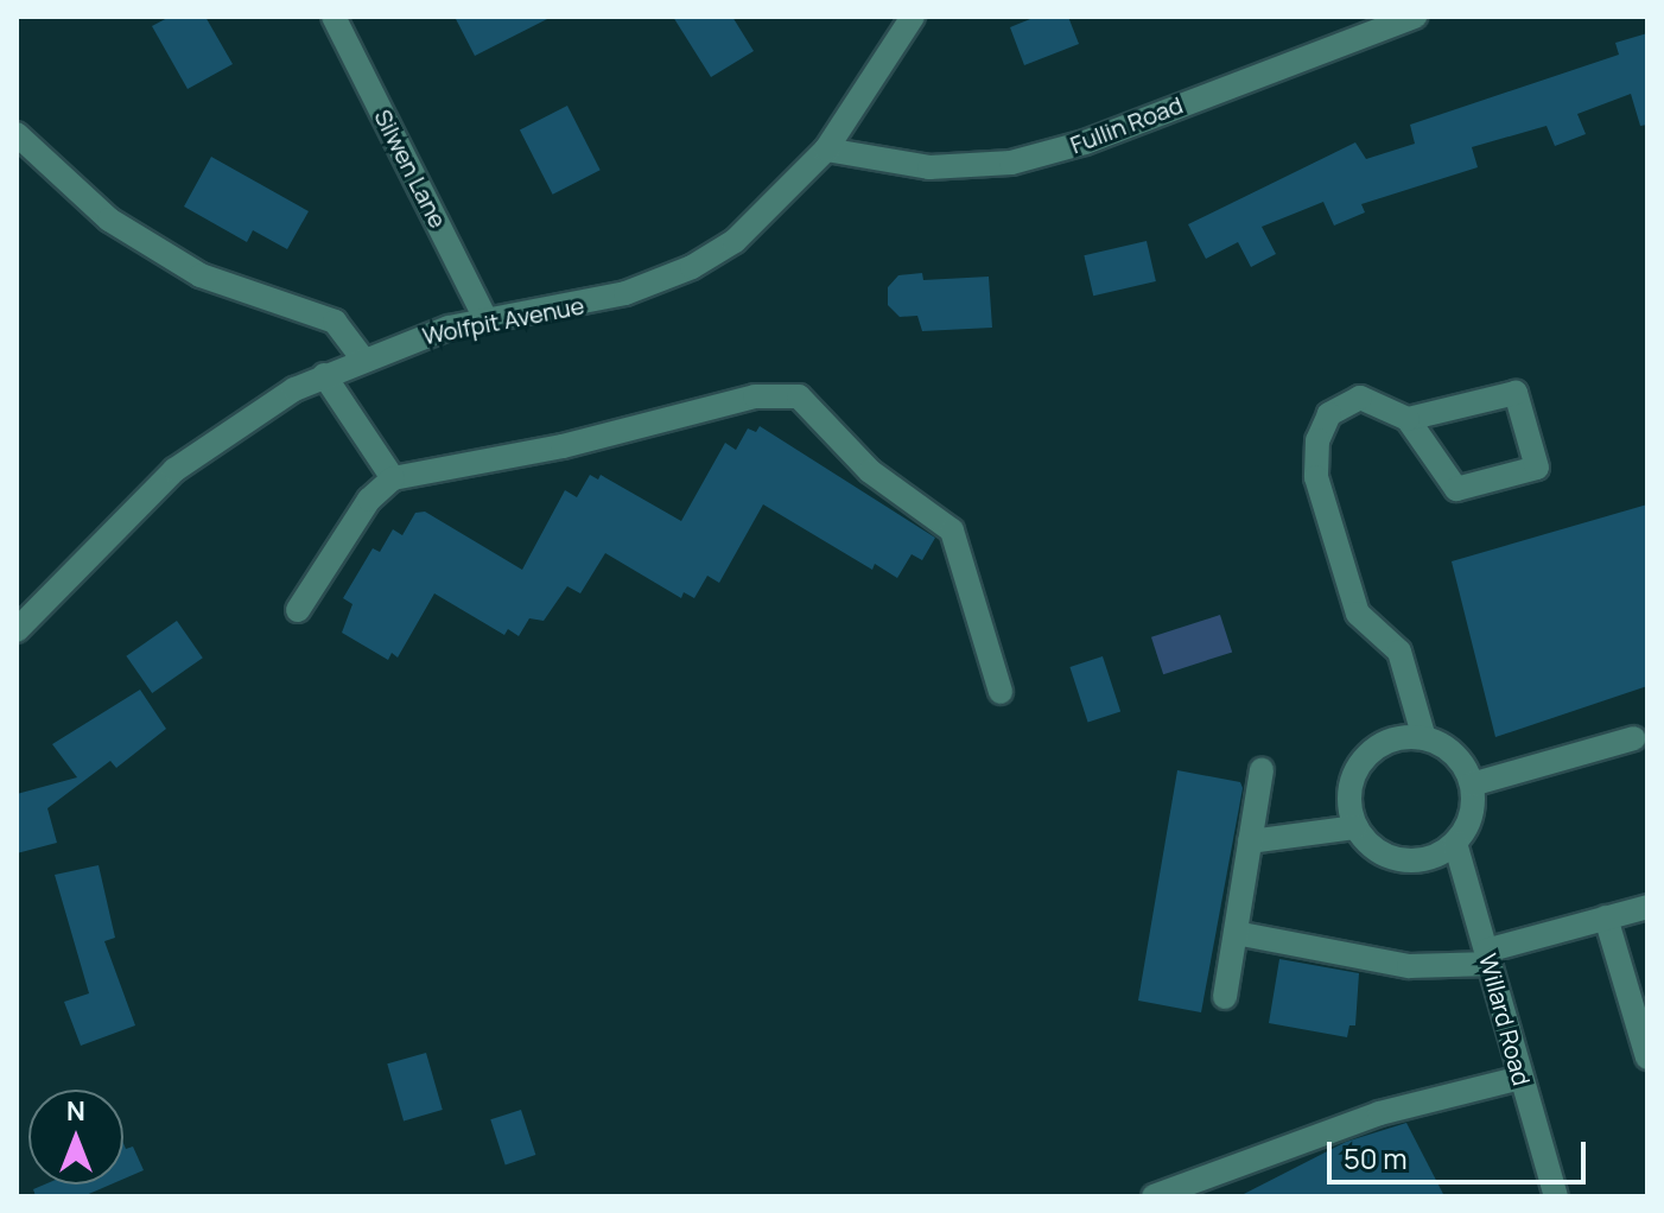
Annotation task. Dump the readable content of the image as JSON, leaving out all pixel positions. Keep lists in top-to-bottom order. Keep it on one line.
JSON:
{"streets":{"street":["Fullin Road","Silwen Lane","Wolfpit Avenue","Willard Road"]},"crossings":[["Fullin Road","Wolfpit Avenue"],["Silwen Lane","Wolfpit Avenue"]],"scale_bar":"50 m","north":"top"}
